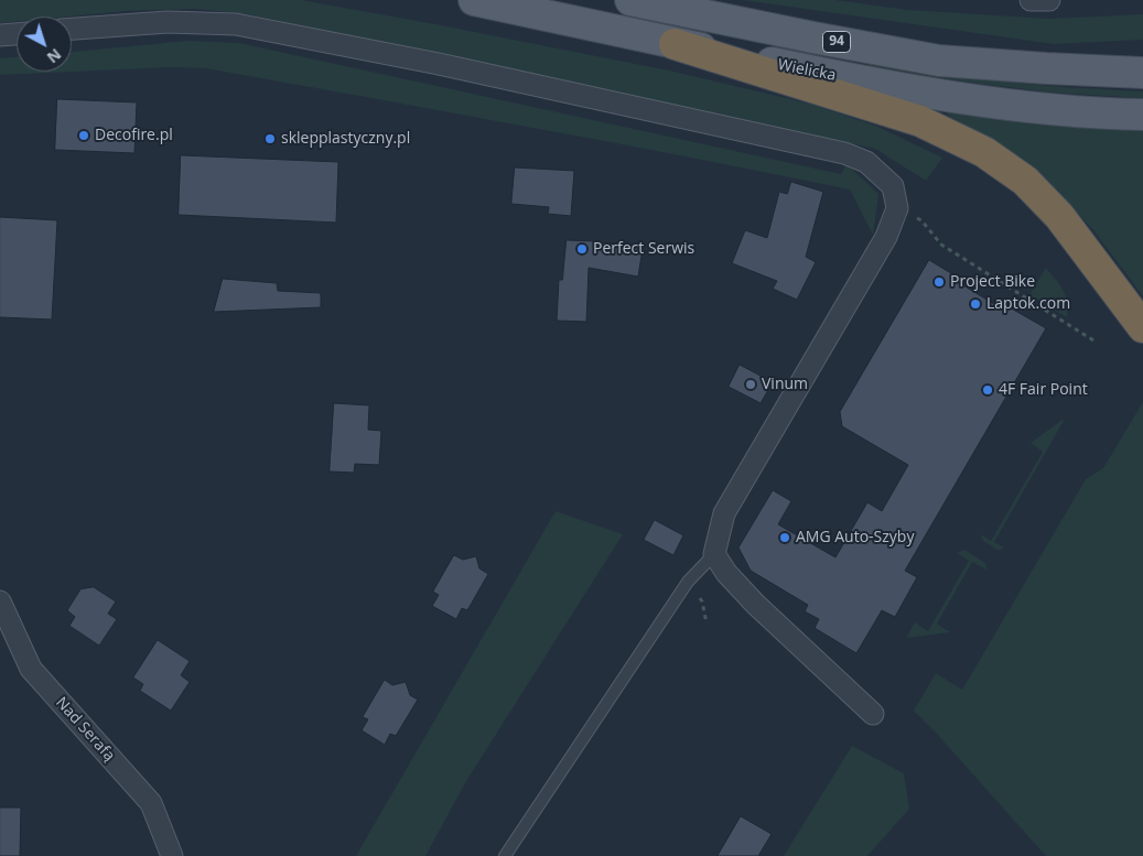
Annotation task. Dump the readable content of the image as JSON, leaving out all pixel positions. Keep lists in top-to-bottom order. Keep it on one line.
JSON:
{"streets":{"main road":["94","Wielicka"],"street":["Nad Serafą"]},"places":["Decofire.pl","sklepplastyczny.pl","Perfect Serwis","Project Bike","Laptok.com","Vinum","4F Fair Point","AMG Auto-Szyby"],"north":"bottom right"}
